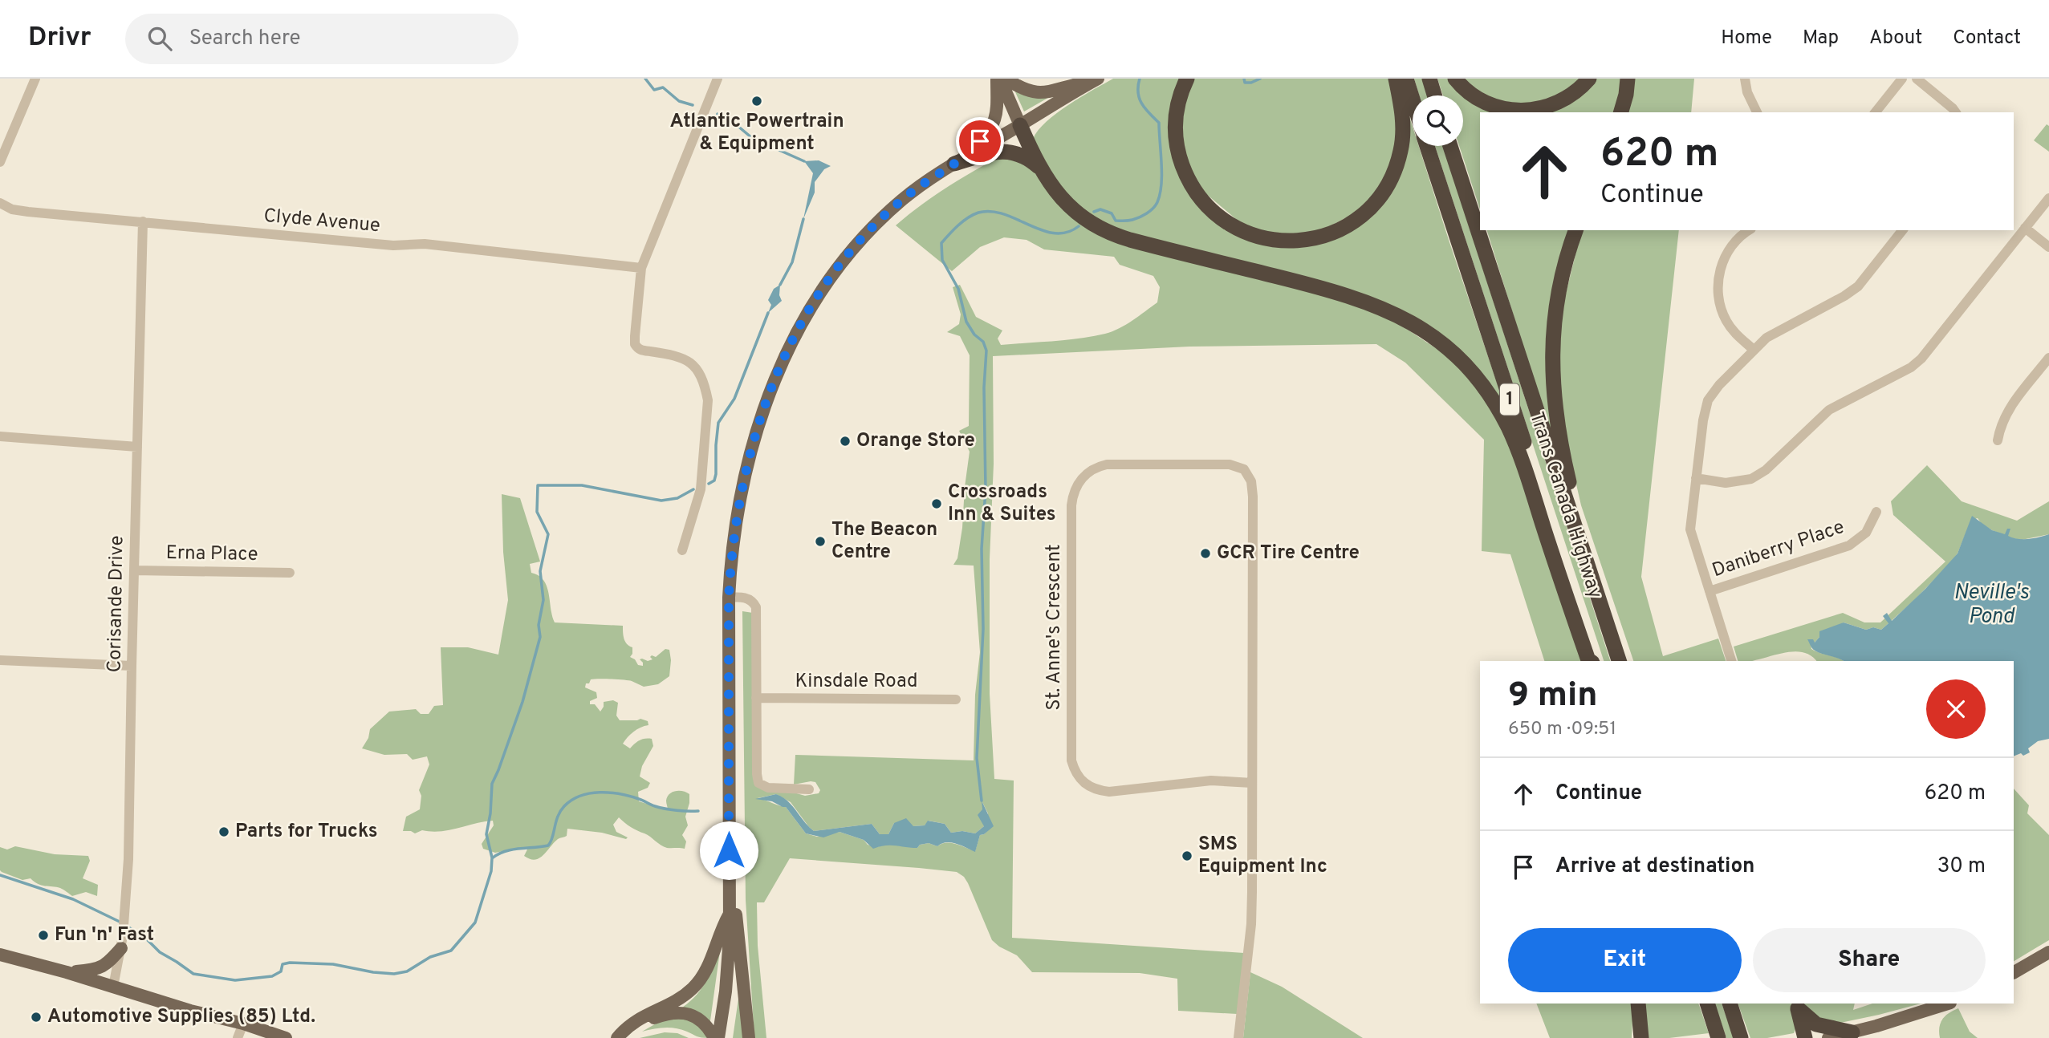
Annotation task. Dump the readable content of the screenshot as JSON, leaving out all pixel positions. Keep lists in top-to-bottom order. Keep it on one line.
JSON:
{"streets":{"highway":["1","Trans Canada Highway"],"street":["Clyde Avenue","Daniberry Place","Erna Place","Corisande Drive","St. Anne's Crescent","Kinsdale Road"]},"crossings":[["Clyde Avenue","Corisande Drive"],["Erna Place","Corisande Drive"]],"water":["Neville's Pond"],"places":["Atlantic Powertrain & Equipment","Orange Store","Crossroads Inn & Suites","The Beacon Centre","GCR Tire Centre","Parts for Trucks","SMS Equipment Inc","Fun 'n' Fast","Automotive Supplies (85) Ltd."],"page":{"header":"Drivr","search":"Search here","nav":["Home","Map","About","Contact"],"turn":["620 m","Continue"],"heading":["9 min","650 m · 09:51"],"list":[{"name":"Continue","value":"620 m"},{"name":"Arrive at destination","value":"30 m"}],"buttons":["Exit","Share"]}}
